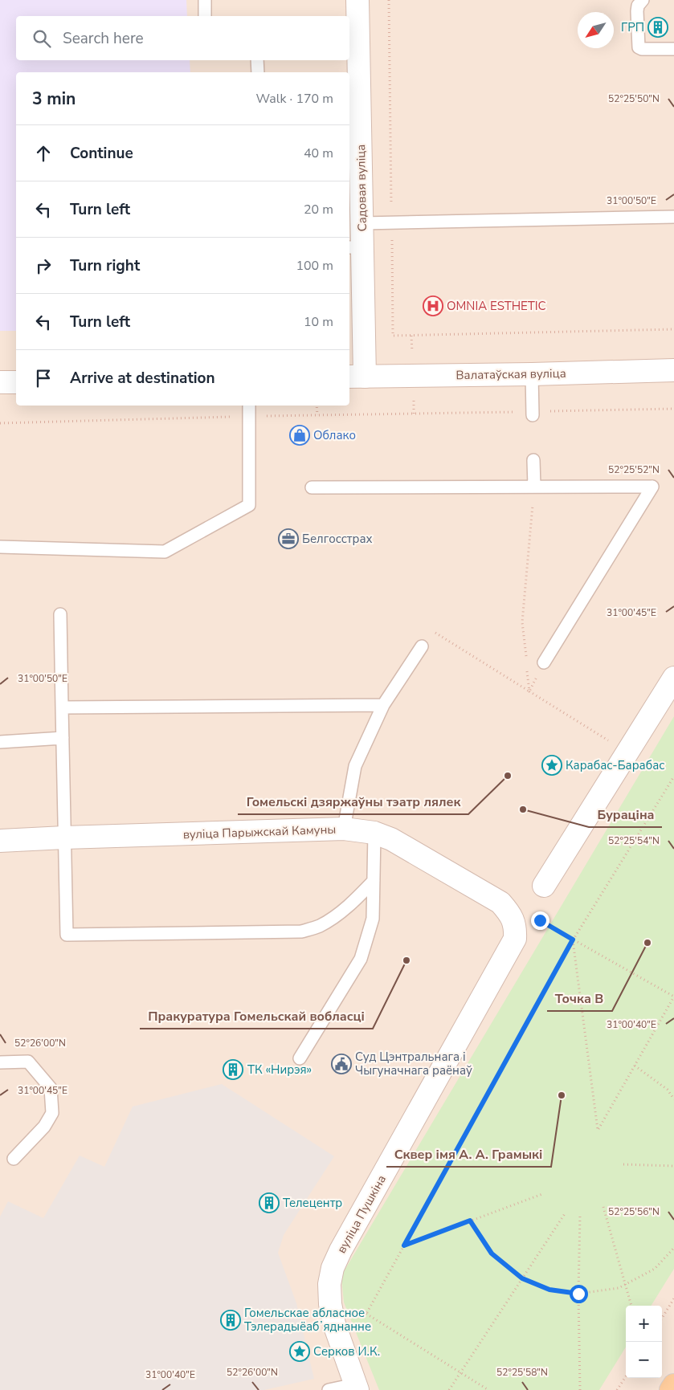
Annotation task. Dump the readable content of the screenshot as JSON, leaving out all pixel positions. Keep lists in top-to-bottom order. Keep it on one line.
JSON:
{"streets":{"street":["Садовая вуліца","Валатаўская вуліца","вуліца Парыжскай Камуны","вуліца Пушкіна"]},"crossings":[["Садовая вуліца","Валатаўская вуліца"],["вуліца Парыжскай Камуны","вуліца Пушкіна"]],"places":{"building":["ГРП","ТК «Нирэя»","Телецентр","Гомельскае абласное Тэлерадыёабʼяднанне"],"hospital":["OMNIA ESTHETIC"],"shop":["Облако"],"office":["Белгосстрах"],"place":["Карабас-Барабас","Серков И.К."],"other":["Гомельскі дзяржаўны тэатр лялек","Бураціна","Точка В","Пракуратура Гомельскай вобласці","Сквер імя А. А. Грамыкі"],"public building":["Суд Цэнтральнага і Чыгуначнага раёнаў"]},"north":"bottom left","page":{"search":"Search here","heading":["3 min","Walk · 170 m"],"list":[["Continue","40 m"],["Turn left","20 m"],["Turn right","100 m"],["Turn left","10 m"],"Arrive at destination"],"map_buttons":["+","−"]},"coordinates":["52°25'50\"N","31°00'50\"E","52°25'52\"N","31°00'45\"E","52°25'54\"N","31°00'40\"E","52°26'00\"N","52°25'56\"N","52°25'58\"N"]}
